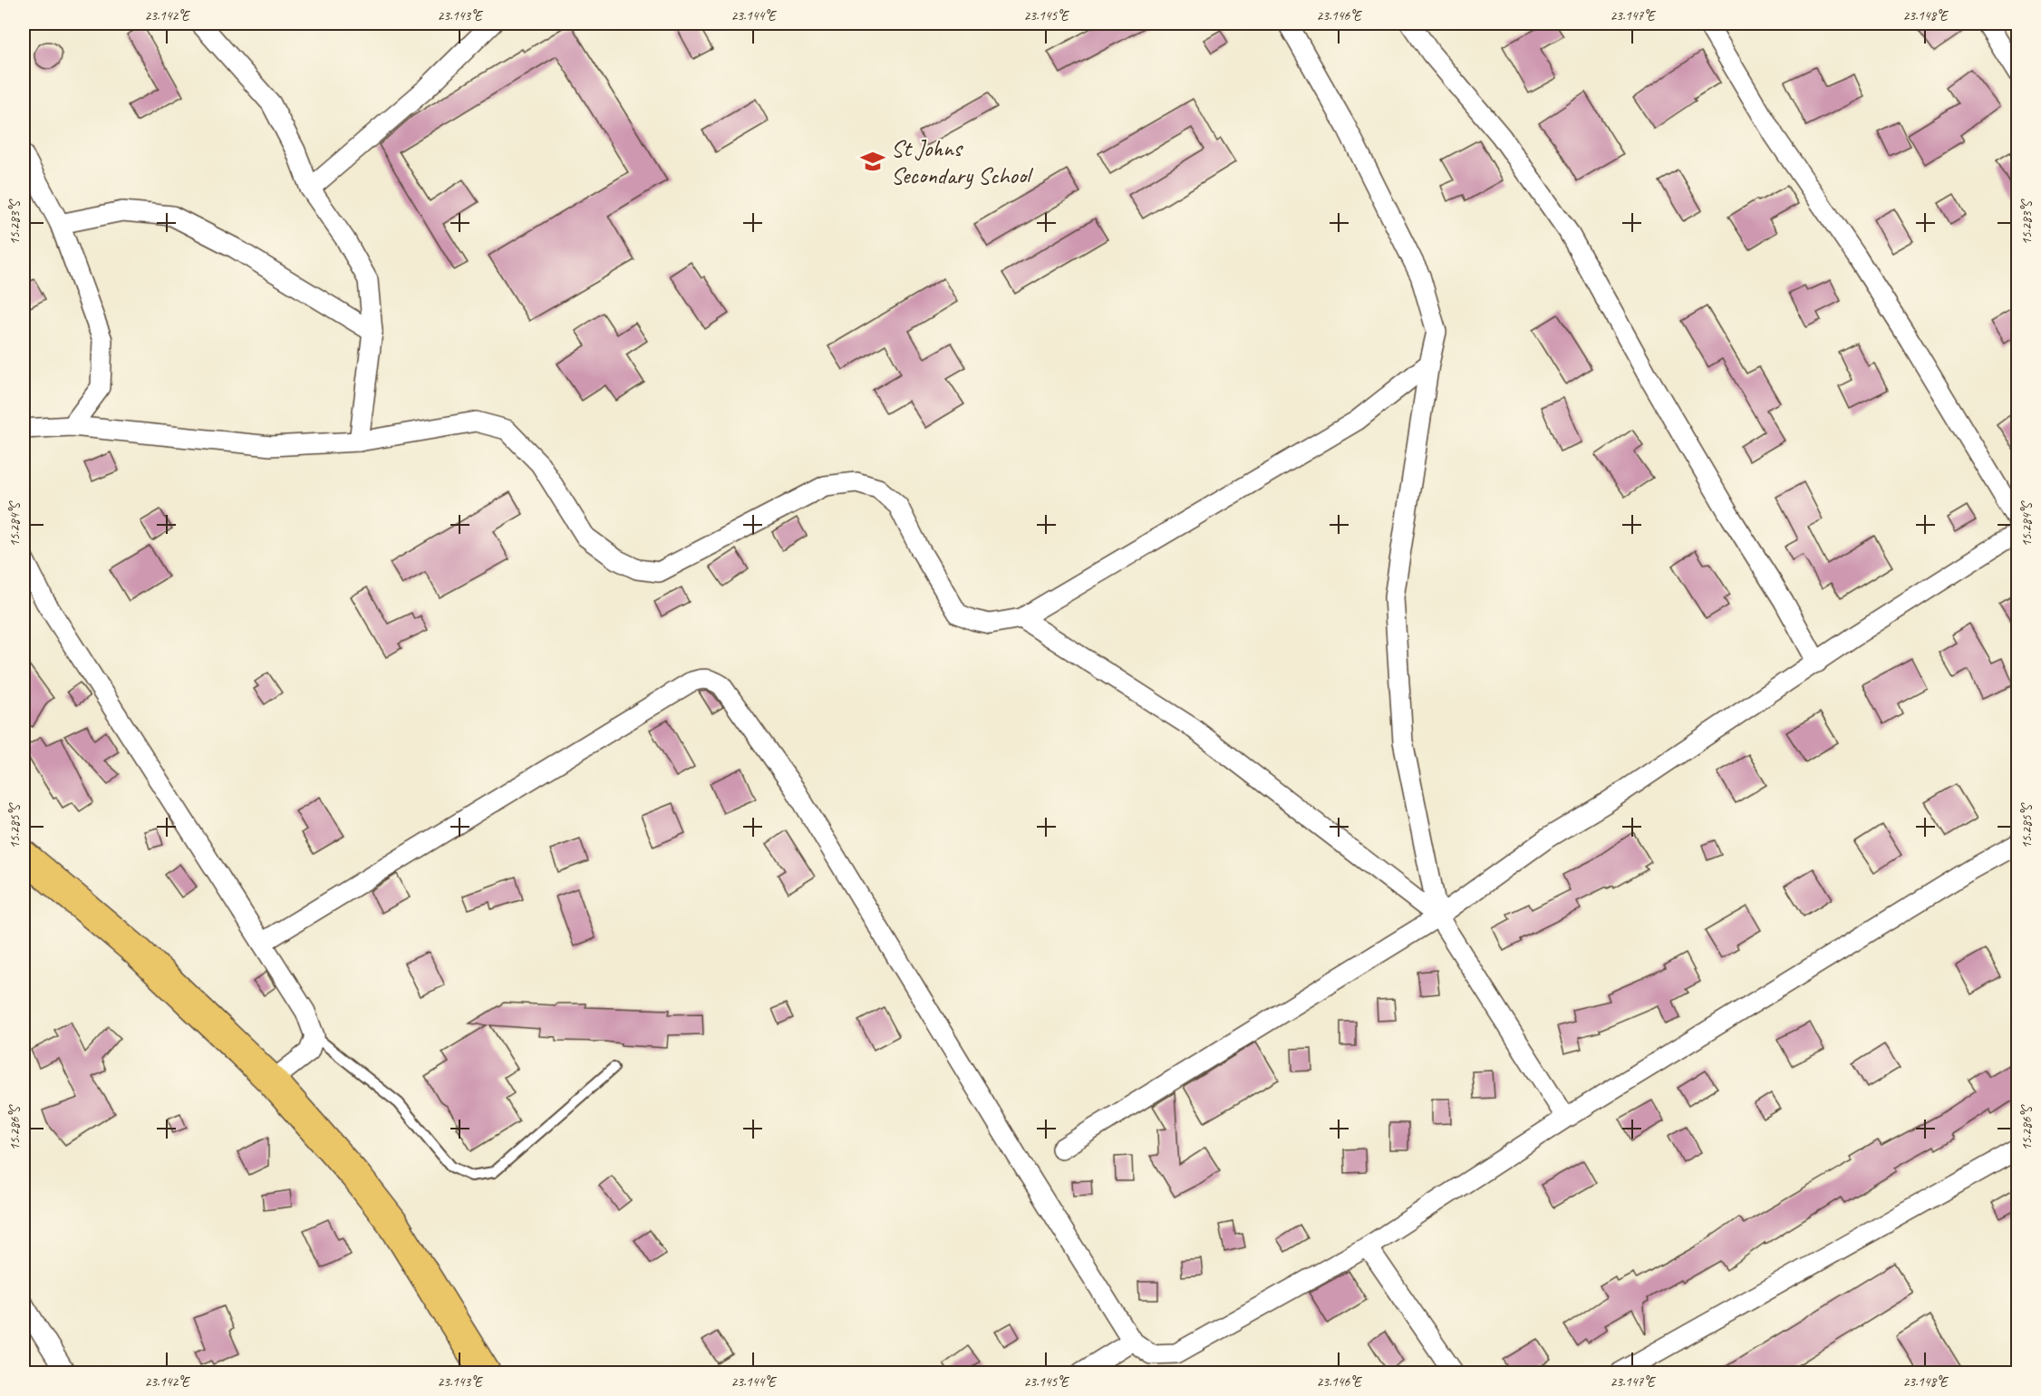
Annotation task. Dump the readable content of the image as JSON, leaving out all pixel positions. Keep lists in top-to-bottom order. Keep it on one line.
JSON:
{"places":{"school or university":["St Johns Secondary School"]},"coordinates":["23.142°E","23.143°E","23.144°E","23.145°E","23.146°E","23.147°E","23.148°E","15.283°S","15.284°S","15.285°S","15.286°S"]}
